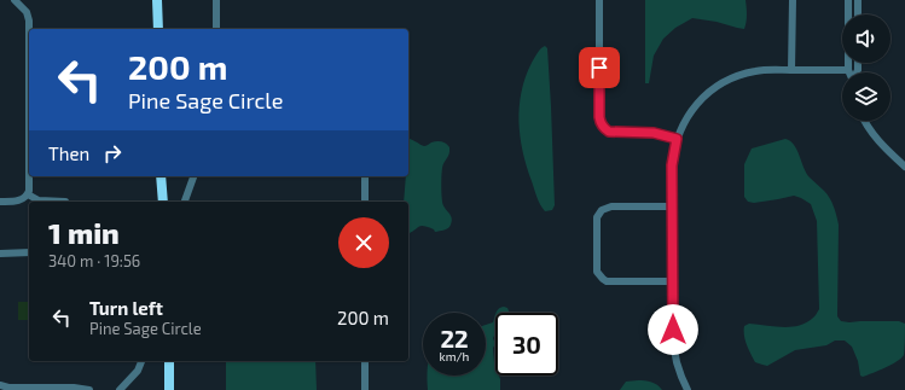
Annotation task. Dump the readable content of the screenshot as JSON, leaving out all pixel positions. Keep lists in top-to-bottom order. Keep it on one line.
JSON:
{"page":{"turn":["200 m","Pine Sage Circle"],"then":"Then","heading":["1 min","340 m · 19:56"],"list":[{"name":"Turn left","note":"Pine Sage Circle","value":"200 m"}],"speed":"22 km/h","limit":"30"}}
